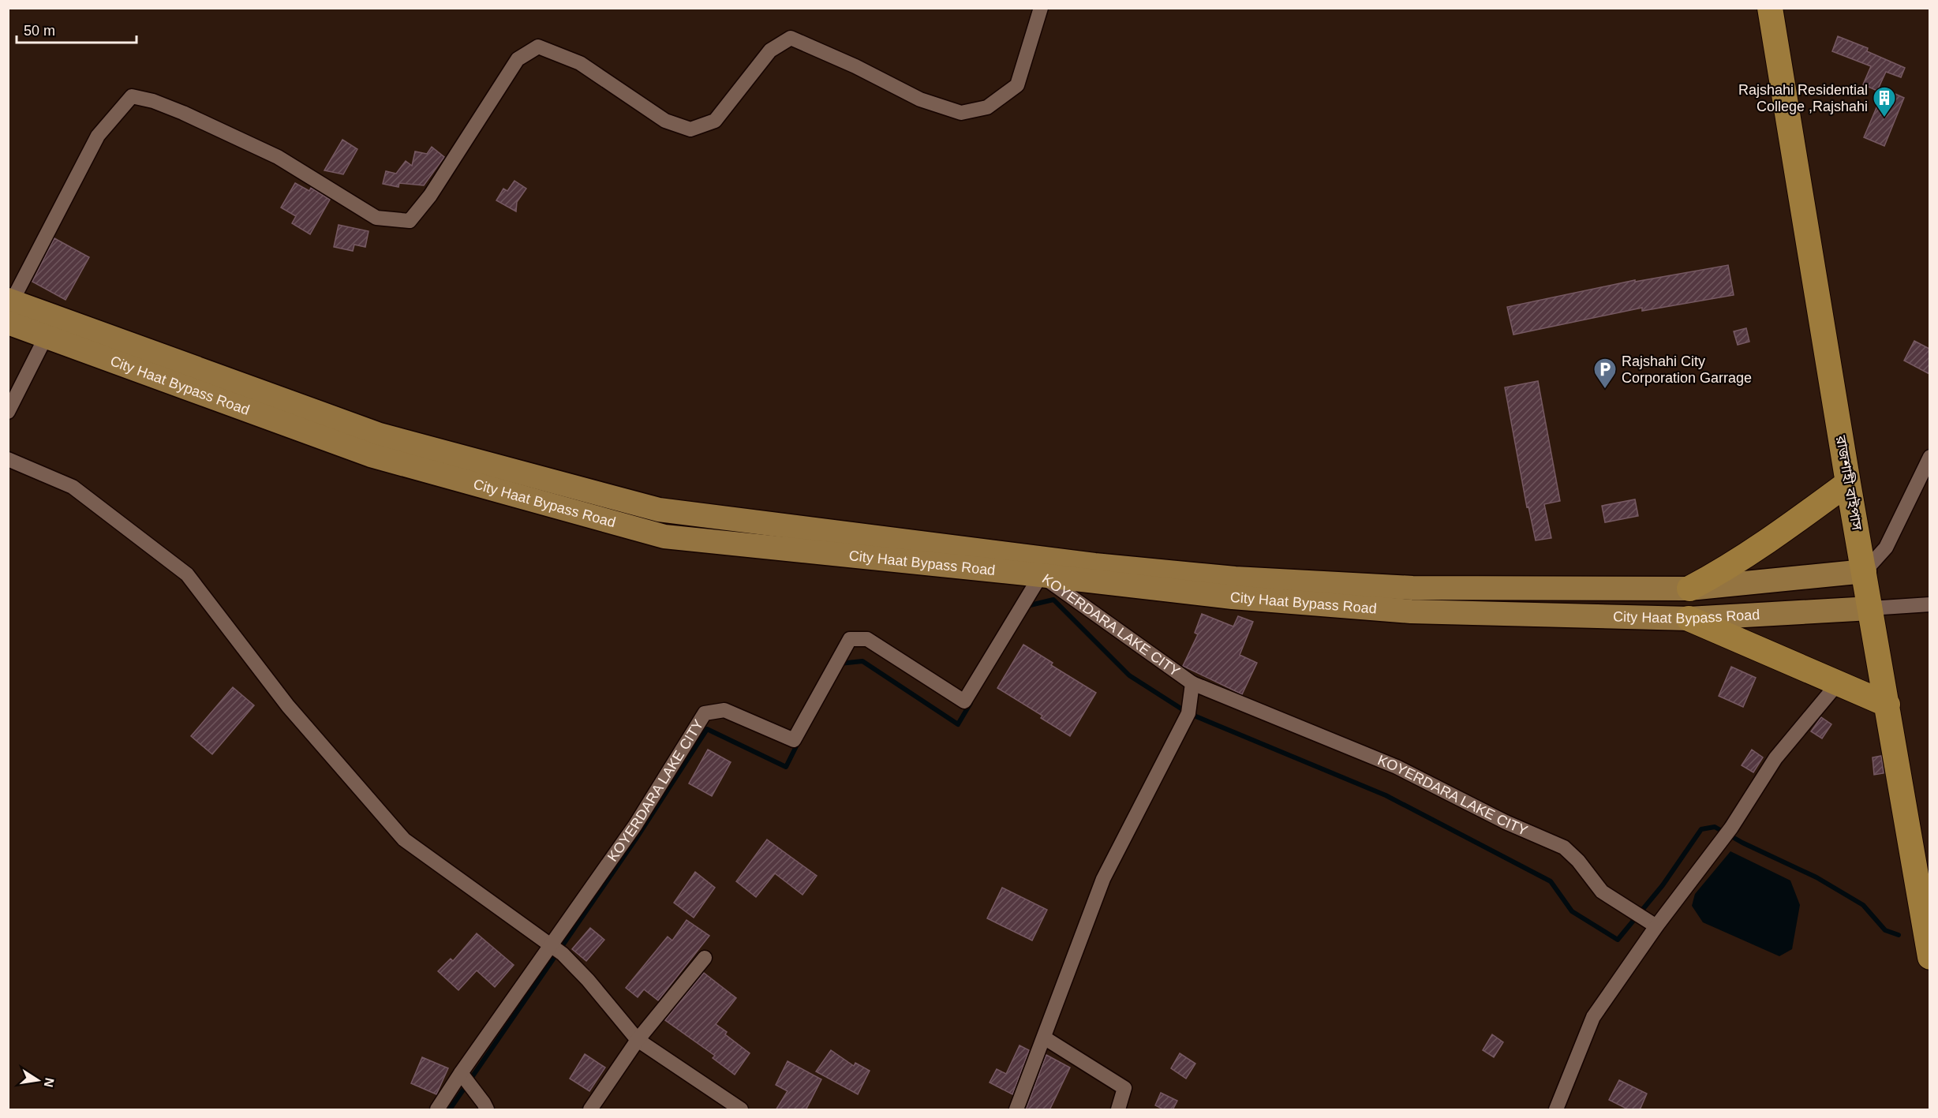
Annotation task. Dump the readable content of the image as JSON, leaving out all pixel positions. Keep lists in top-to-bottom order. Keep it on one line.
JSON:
{"streets":{"highway":["রাজশাহী বাইপাস"],"main road":["City Haat Bypass Road"],"street":["KOYERDARA LAKE CITY"]},"crossings":[["City Haat Bypass Road","রাজশাহী বাইপাস"],["City Haat Bypass Road","KOYERDARA LAKE CITY"]],"places":{"building":["Rajshahi Residential College ,Rajshahi"],"parking":["Rajshahi City Corporation Garrage"]},"scale_bar":"50 m","north":"right"}
